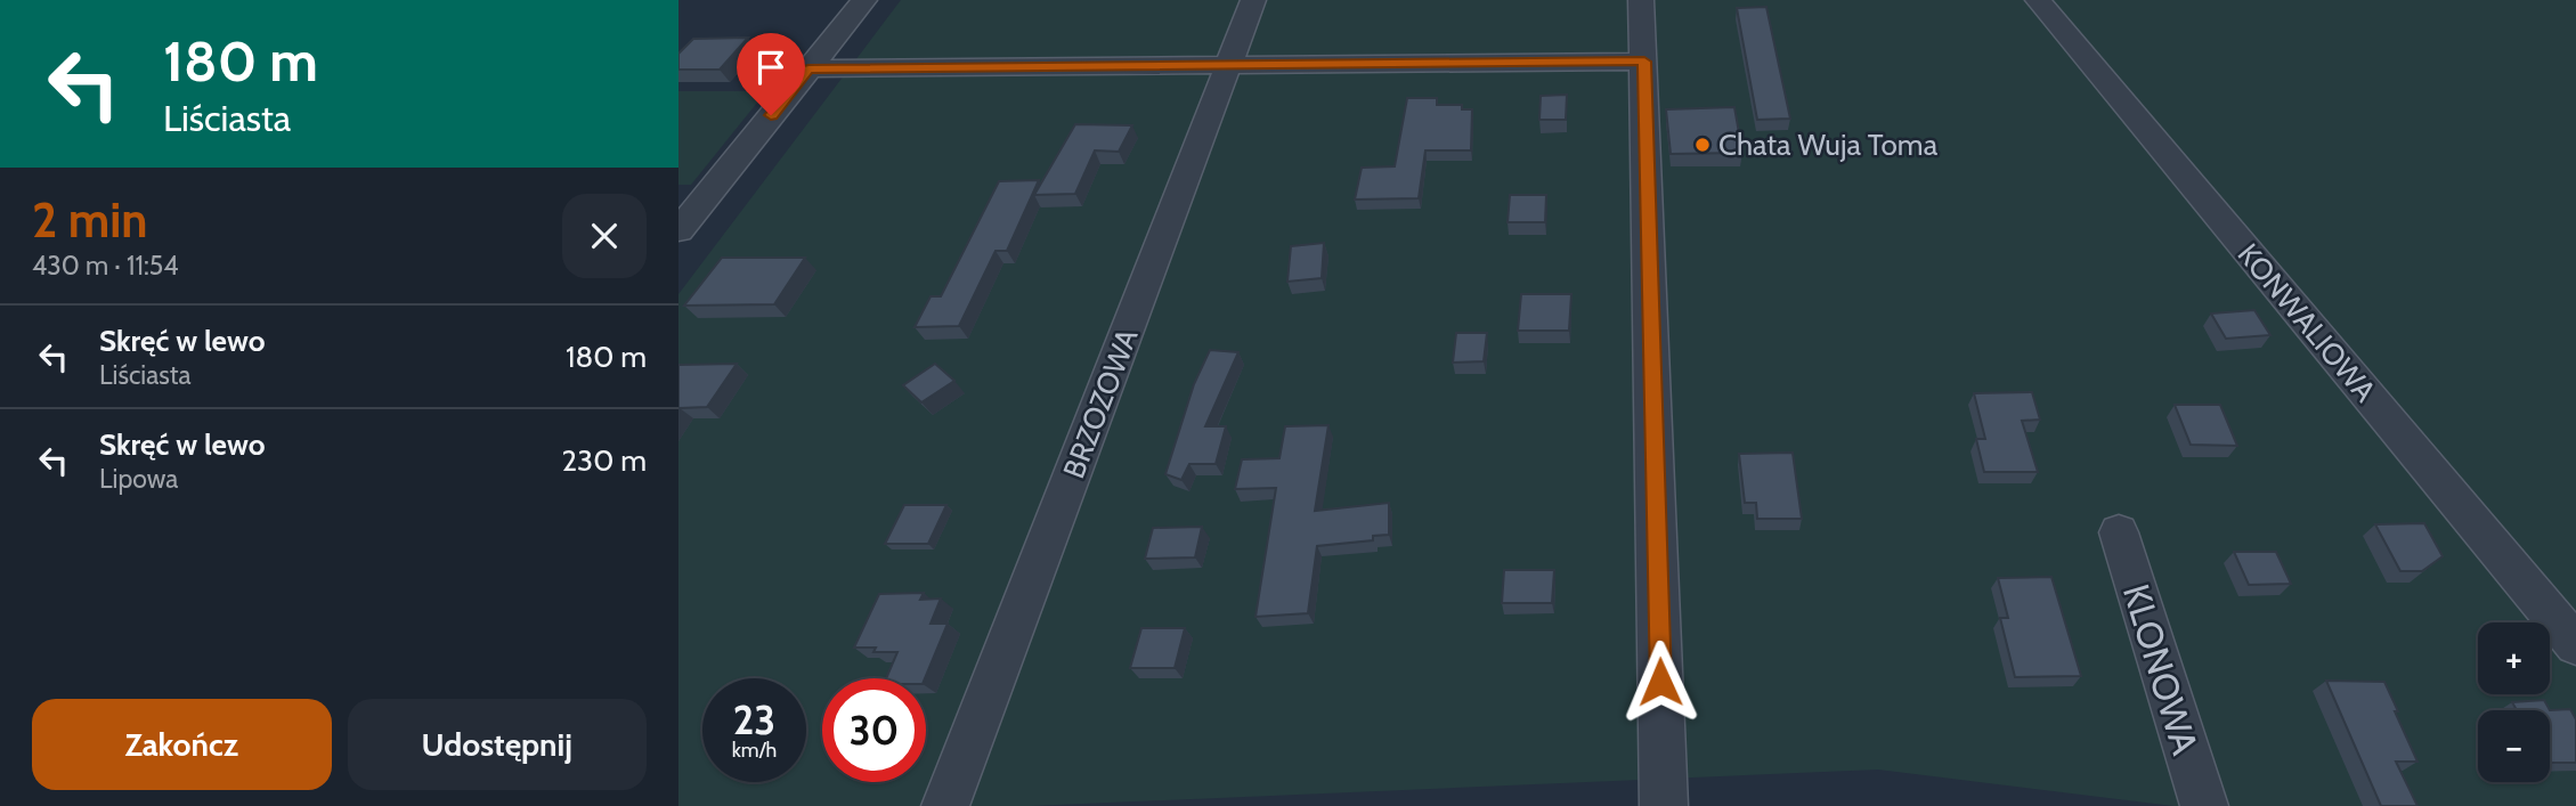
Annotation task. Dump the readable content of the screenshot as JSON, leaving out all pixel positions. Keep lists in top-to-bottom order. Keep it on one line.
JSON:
{"streets":{"street":["KONWALIOWA","BRZOZOWA","KLONOWA"]},"places":["Chata Wuja Toma"],"page":{"turn":["180 m","Liściasta"],"heading":["2 min","430 m · 11:54"],"list":[{"name":"Skręć w lewo","note":"Liściasta","value":"180 m"},{"name":"Skręć w lewo","note":"Lipowa","value":"230 m"}],"map_buttons":["+","−"],"speed":"23 km/h","limit":"30","buttons":["Zakończ","Udostępnij"]}}
